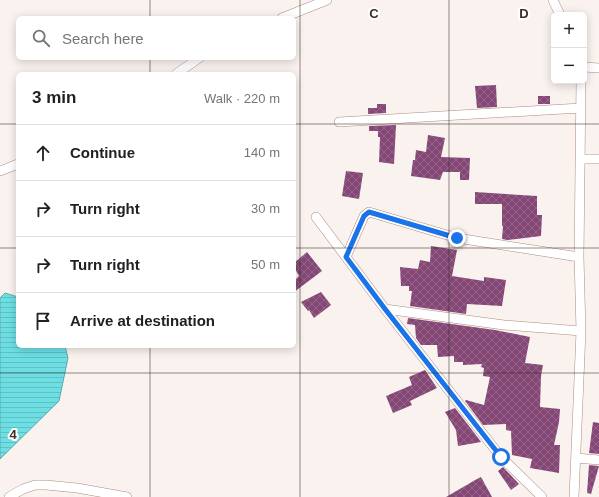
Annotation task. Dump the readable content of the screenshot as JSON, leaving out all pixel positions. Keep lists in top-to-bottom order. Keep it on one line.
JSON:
{"page":{"map_buttons":["+","−"],"search":"Search here","heading":["3 min","Walk · 220 m"],"list":[["Continue","140 m"],["Turn right","30 m"],["Turn right","50 m"],"Arrive at destination"]},"grid":{"columns":["C","D"],"rows":["4"]}}
